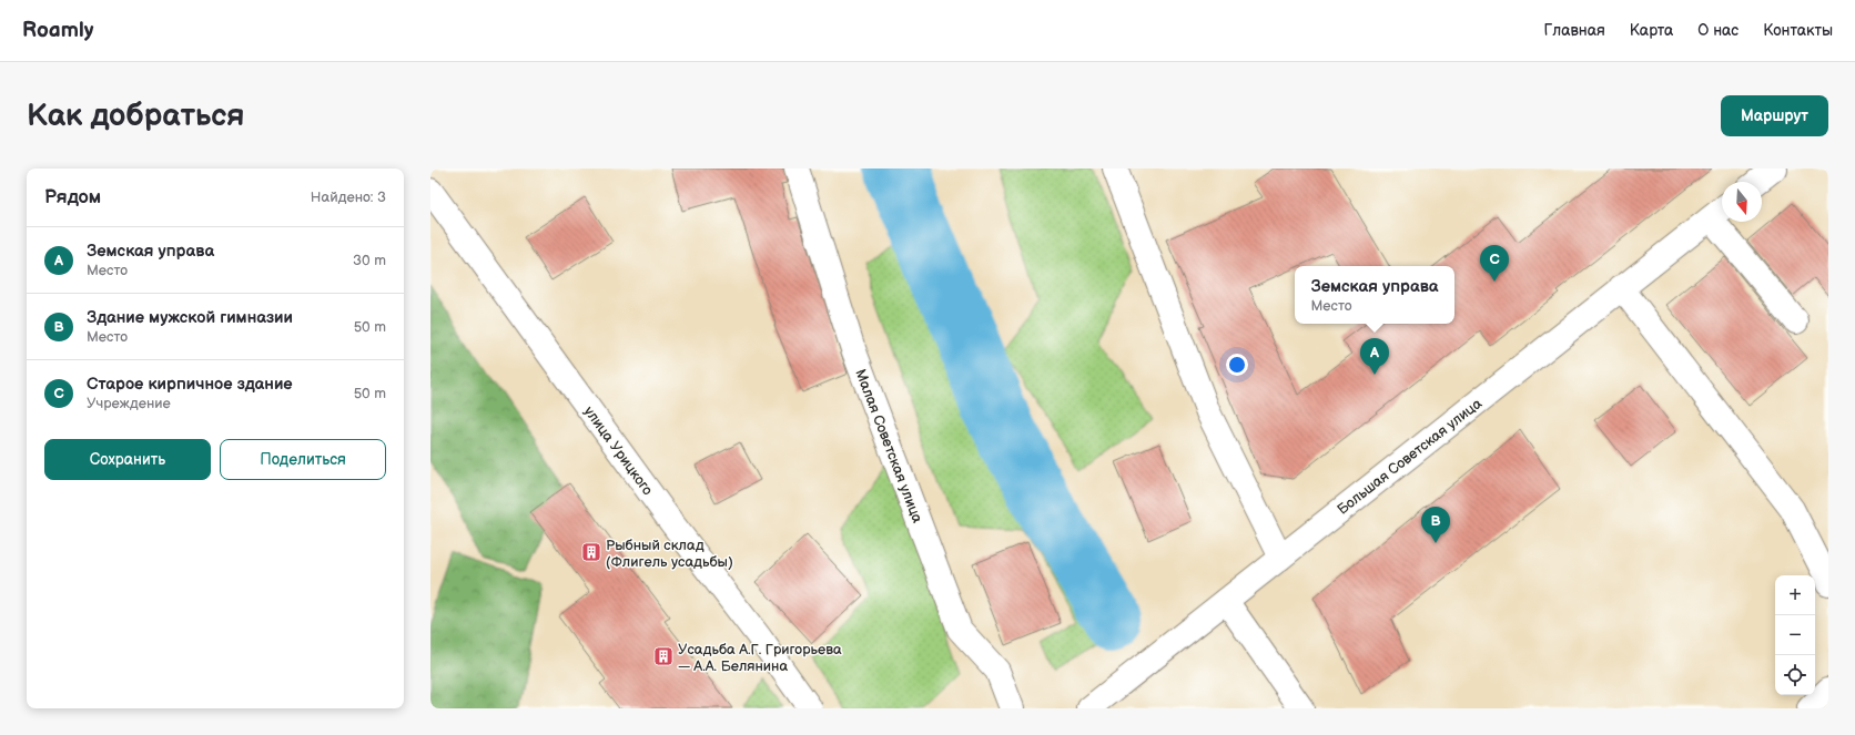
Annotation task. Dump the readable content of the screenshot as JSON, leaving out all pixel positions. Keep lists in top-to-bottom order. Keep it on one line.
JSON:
{"streets":{"main road":["Малая Советская улица","улица Урицкого","Большая Советская улица"]},"places":{"building":["Рыбный склад (Флигель усадьбы)","Усадьба А.Г. Григорьева — А.А. Белянина"]},"north":"bottom","page":{"header":"Roamly","nav":["Главная","Карта","О нас","Контакты"],"buttons":["Маршрут",["Сохранить","Поделиться"]],"title":"Как добраться","heading":["Рядом","Найдено: 3"],"list":[{"mark":"A","name":"Земская управа","note":"Место","value":"30 m"},{"mark":"B","name":"Здание мужской гимназии","note":"Место","value":"50 m"},{"mark":"C","name":"Старое кирпичное здание","note":"Учреждение","value":"50 m"}],"pins":["C","A","B"],"popup":["Земская управа","Место"],"map_buttons":["+","−"]}}
